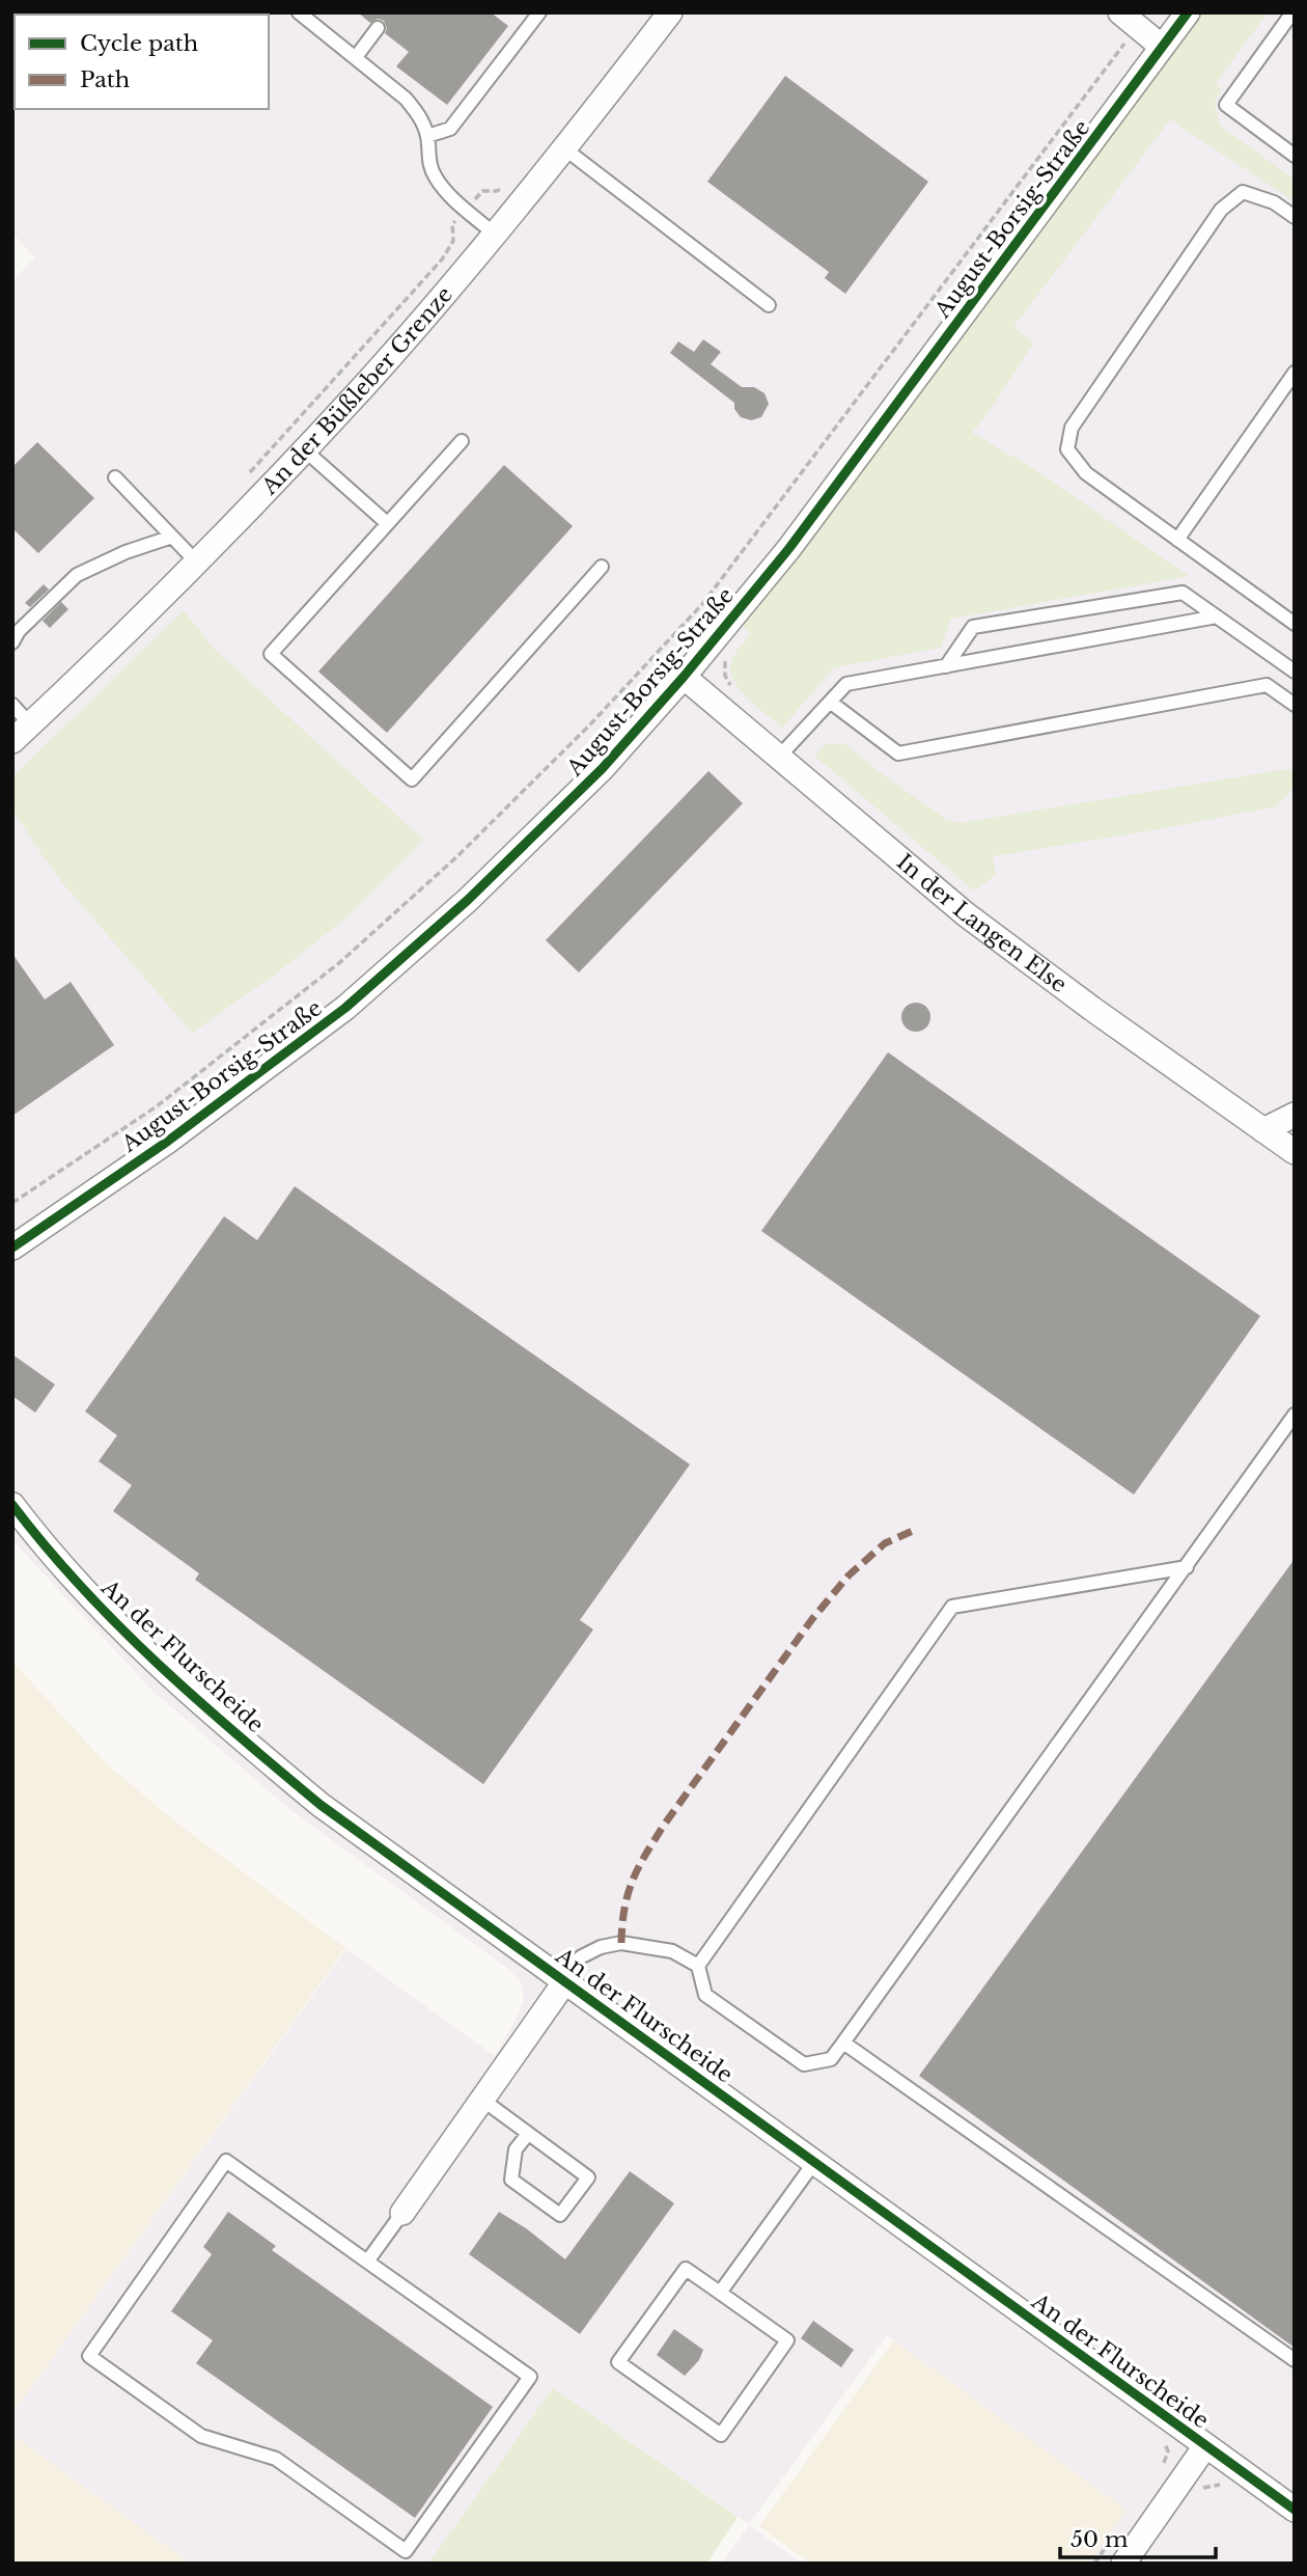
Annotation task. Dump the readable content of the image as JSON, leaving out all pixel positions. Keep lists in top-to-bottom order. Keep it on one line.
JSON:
{"streets":{"street":["August-Borsig-Straße","An der Büßleber Grenze","In der Langen Else","An der Flurscheide"]},"crossings":[["August-Borsig-Straße","In der Langen Else"]],"legend":["Cycle path","Path"],"scale_bar":"50 m"}
